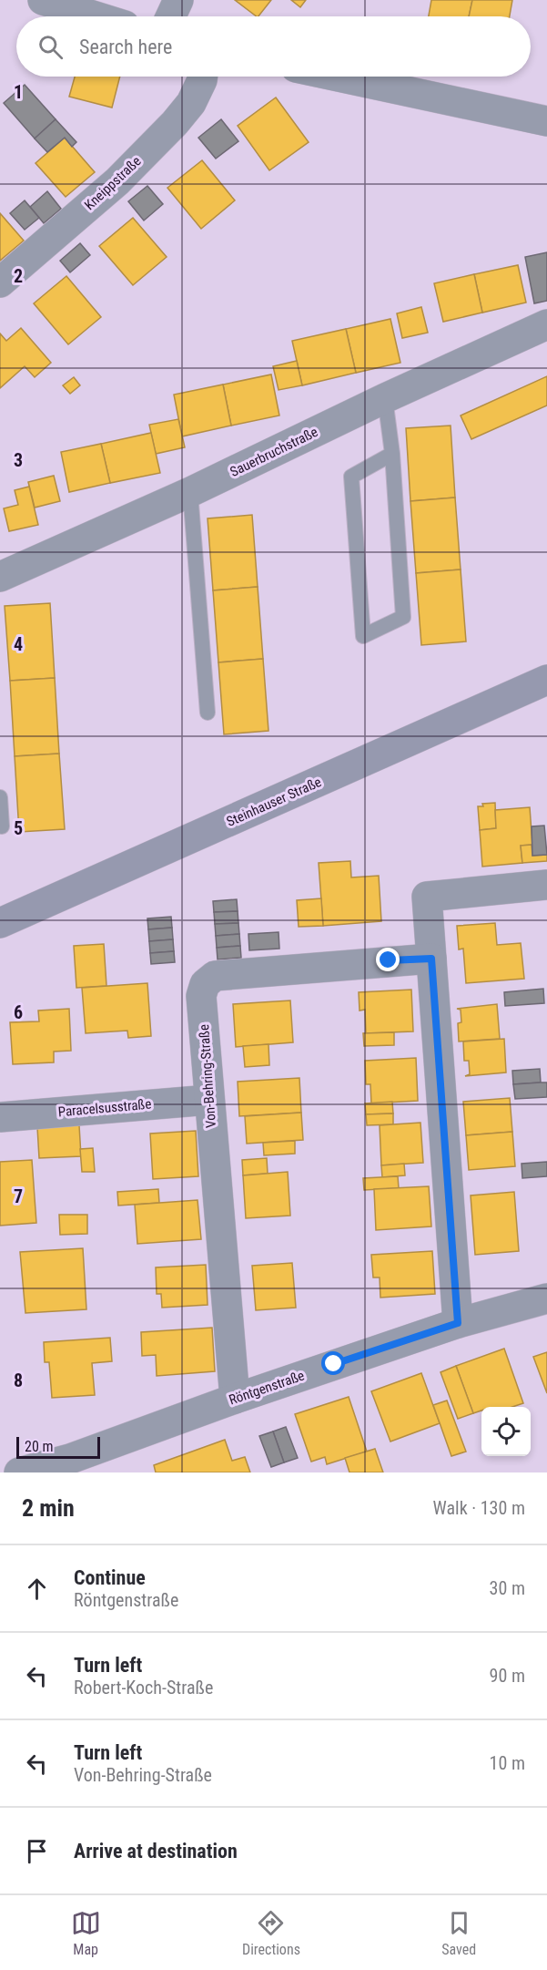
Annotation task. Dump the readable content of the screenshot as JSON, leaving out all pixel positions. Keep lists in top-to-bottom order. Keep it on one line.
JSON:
{"streets":{"main road":["Steinhauser Straße"],"street":["Kneippstraße","Sauerbruchstraße","Von-Behring-Straße","Paracelsusstraße","Röntgenstraße"]},"crossings":[["Von-Behring-Straße","Paracelsusstraße"],["Von-Behring-Straße","Röntgenstraße"]],"scale_bar":"20 m","page":{"search":"Search here","scale":"20 m","heading":["2 min","Walk · 130 m"],"list":[["Continue","Röntgenstraße","30 m"],["Turn left","Robert-Koch-Straße","90 m"],["Turn left","Von-Behring-Straße","10 m"],"Arrive at destination"],"nav":["Map","Directions","Saved"]},"grid":{"rows":["1","2","3","4","5","6","7","8"]}}
